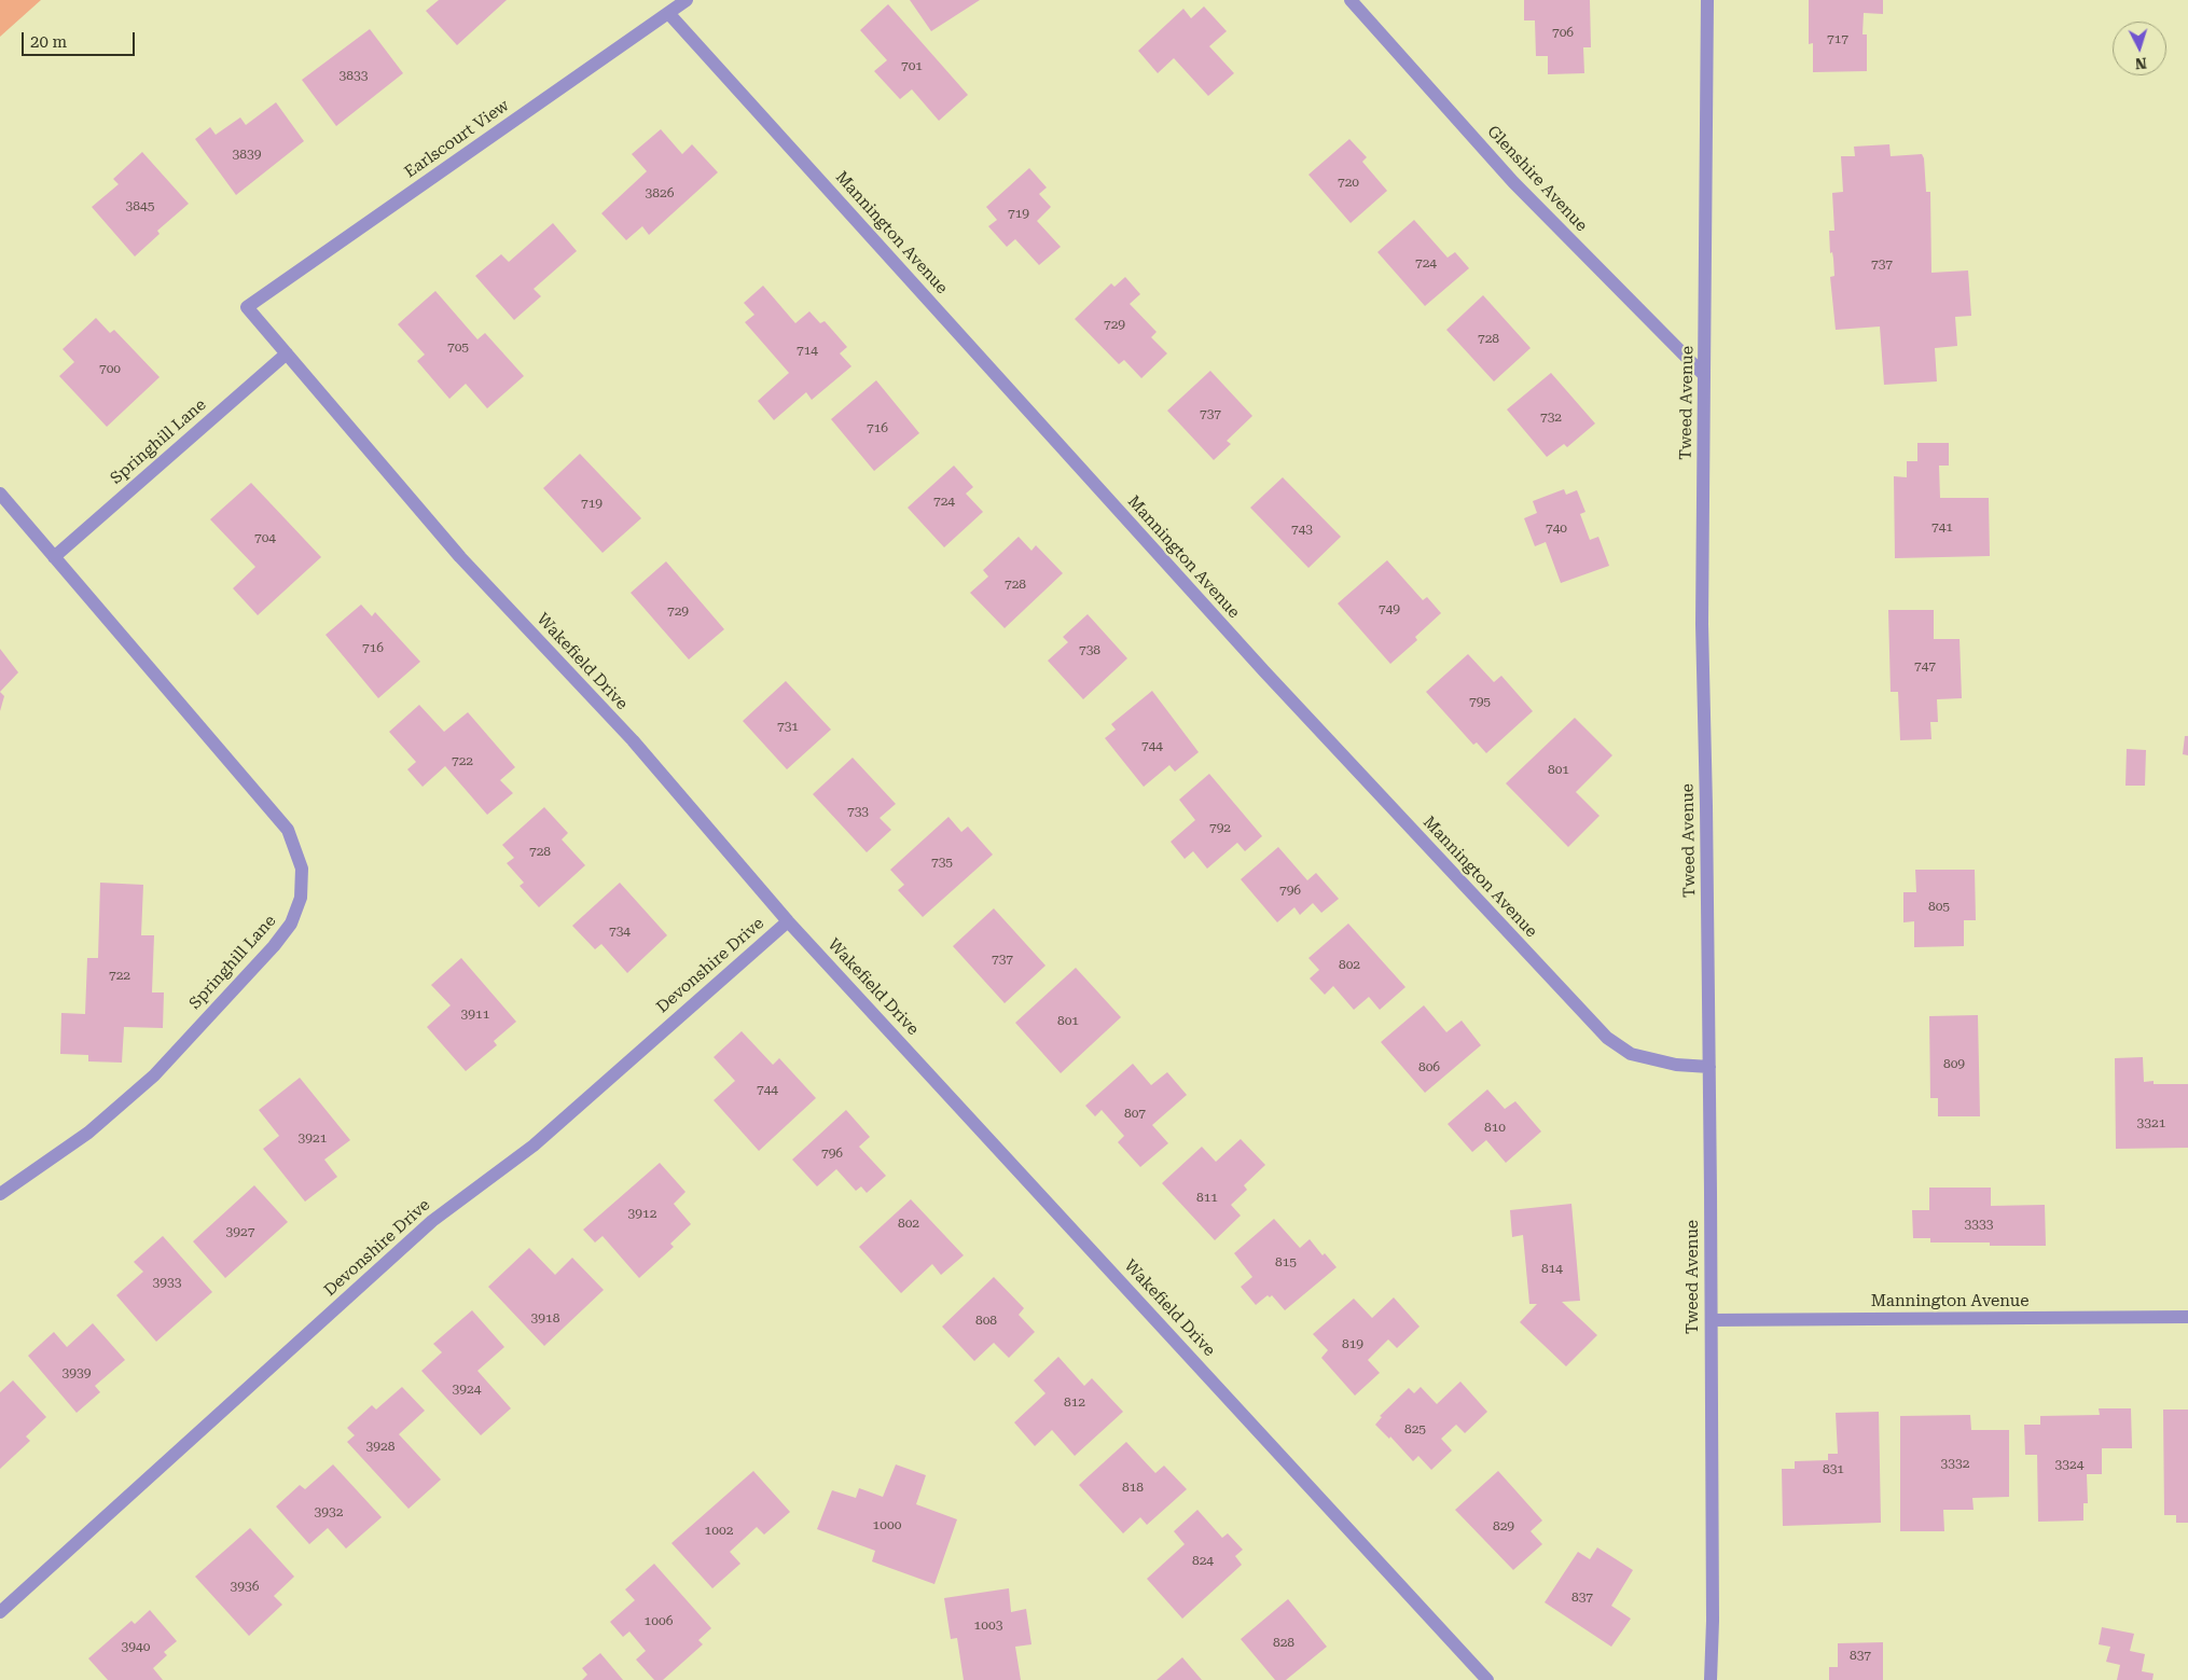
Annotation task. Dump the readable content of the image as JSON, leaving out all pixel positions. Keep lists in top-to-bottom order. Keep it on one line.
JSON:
{"streets":{"street":["Earlscourt View","Glenshire Avenue","Mannington Avenue","Tweed Avenue","Springhill Lane","Wakefield Drive","Devonshire Drive"]},"crossings":[["Earlscourt View","Mannington Avenue"],["Earlscourt View","Wakefield Drive"],["Glenshire Avenue","Tweed Avenue"],["Mannington Avenue","Tweed Avenue"],["Springhill Lane","Wakefield Drive"],["Wakefield Drive","Devonshire Drive"]],"house_numbers":["706","717","701","3833","3839","720","3826","3845","719","724","737","729","728","705","714","700","737","732","716","724","719","741","740","743","704","728","749","729","716","738","747","795","731","744","722","801","733","792","728","735","796","805","734","737","802","722","3911","801","809","806","744","807","3321","810","3921","796","811","3912","802","3333","3927","815","814","3933","3918","808","819","3939","3924","812","825","3928","3332","3324","831","818","3932","1000","829","1002","824","3936","837","1006","1003","828","3940","837"],"scale_bar":"20 m","north":"bottom"}
